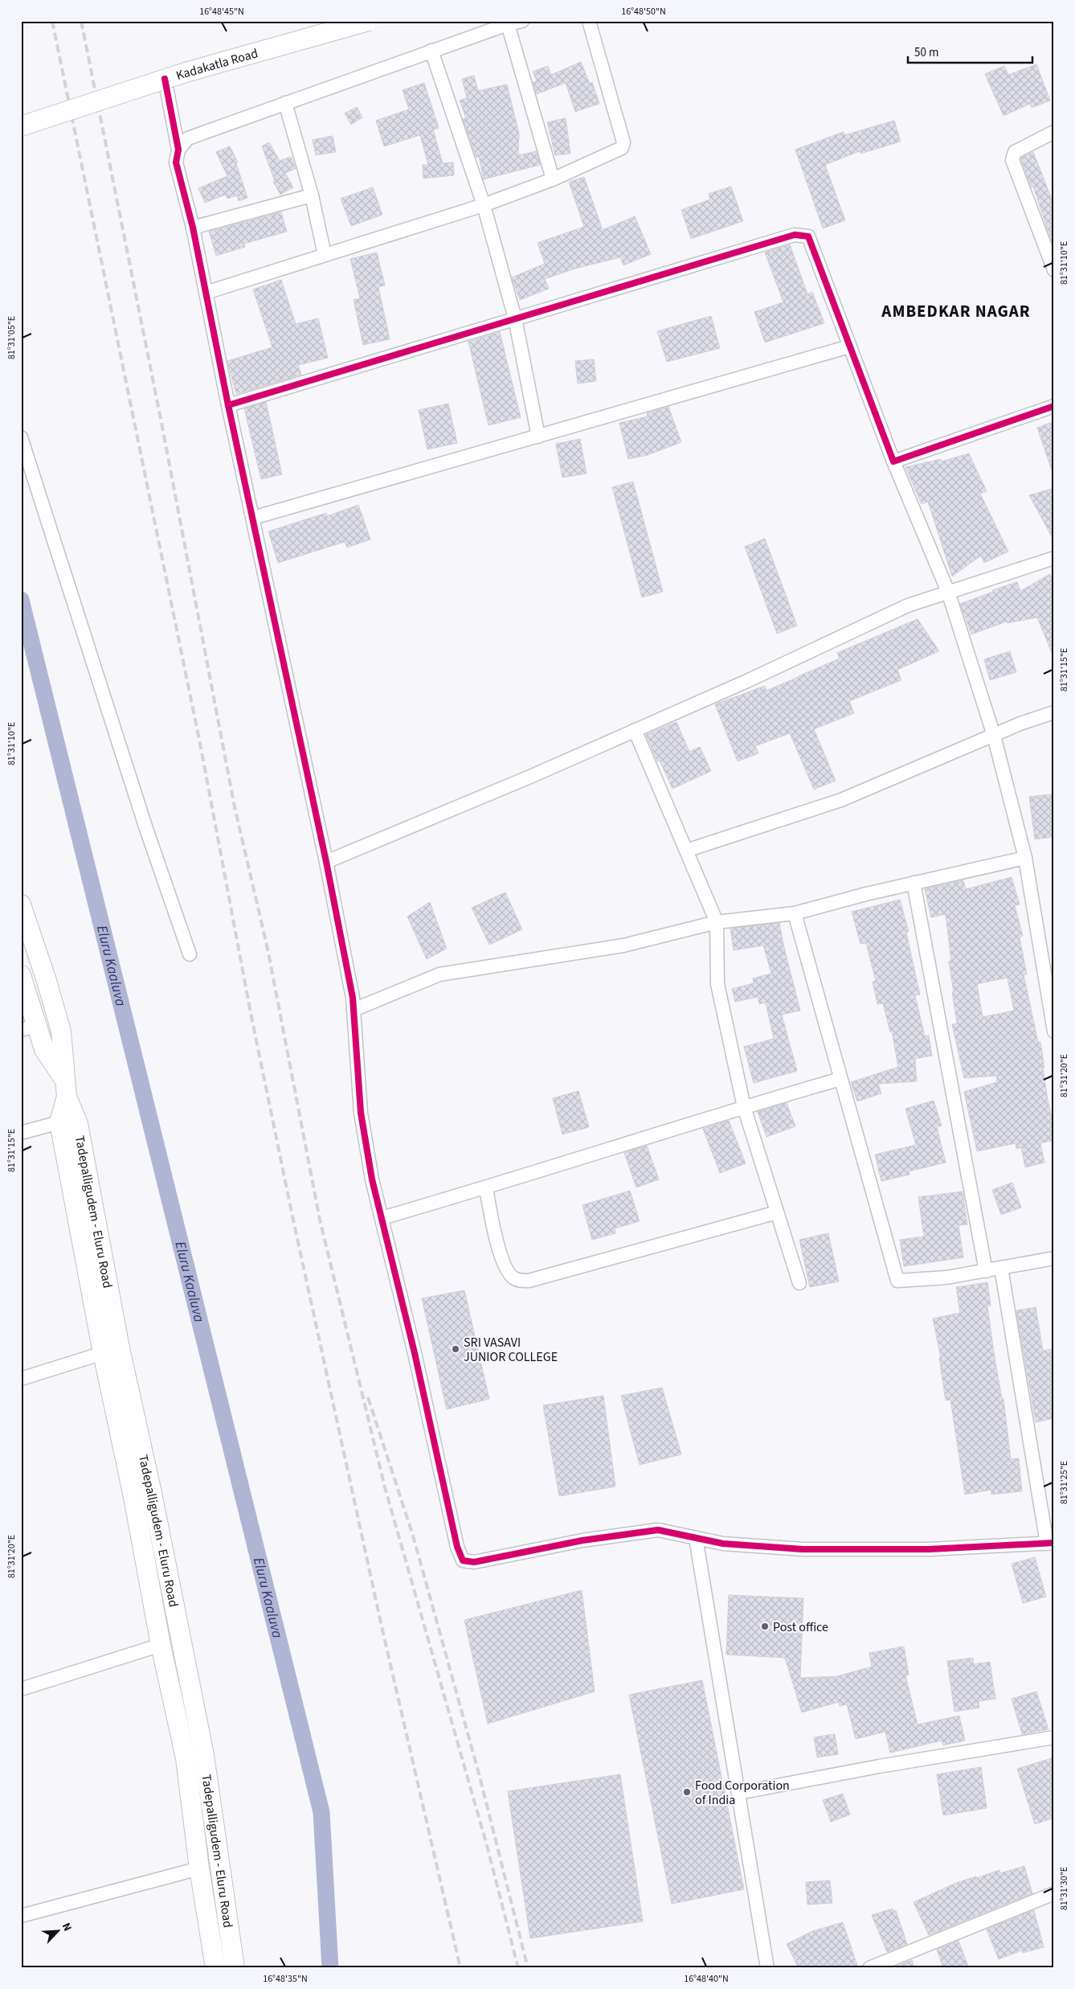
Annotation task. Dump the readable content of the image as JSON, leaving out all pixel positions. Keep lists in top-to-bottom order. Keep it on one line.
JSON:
{"streets":{"main road":["Kadakatla Road","Tadepalligudem - Eluru Road"]},"districts":["AMBEDKAR NAGAR"],"water":["Eluru Kaaluva"],"places":["SRI VASAVI JUNIOR COLLEGE","Post office","Food Corporation of India"],"scale_bar":"50 m","north":"top right","coordinates":["16°48'45\"N","16°48'50\"N","81°31'10\"E","81°31'05\"E","81°31'15\"E","81°31'20\"E","81°31'25\"E","81°31'30\"E","16°48'35\"N","16°48'40\"N"]}
